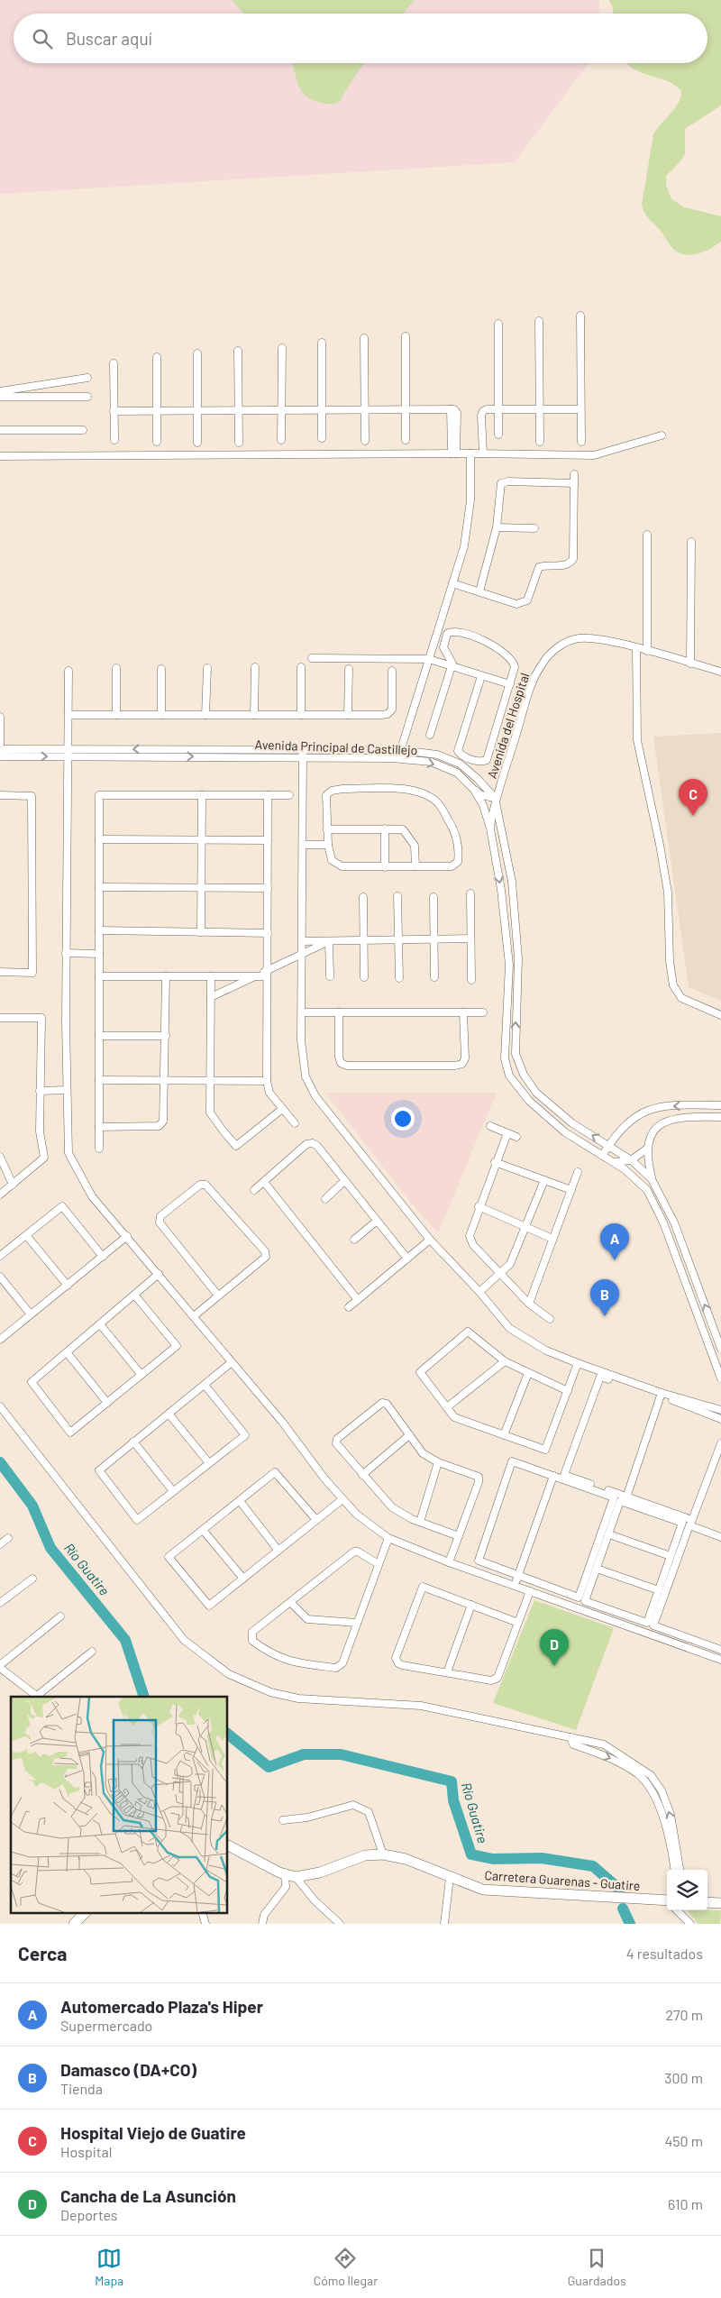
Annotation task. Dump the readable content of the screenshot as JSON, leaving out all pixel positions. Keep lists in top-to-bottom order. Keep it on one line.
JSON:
{"streets":{"main road":["Carretera Guarenas - Guatire"],"street":["Avenida del Hospital","Avenida Principal de Castillejo"]},"crossings":[["Avenida del Hospital","Avenida Principal de Castillejo"]],"water":["Río Guatire"],"page":{"search":"Buscar aquí","pins":["C","A","B","D"],"heading":["Cerca","4 resultados"],"list":[{"mark":"A","name":"Automercado Plaza's Hiper","note":"Supermercado","value":"270 m"},{"mark":"B","name":"Damasco (DA+CO)","note":"Tienda","value":"300 m"},{"mark":"C","name":"Hospital Viejo de Guatire","note":"Hospital","value":"450 m"},{"mark":"D","name":"Cancha de La Asunción","note":"Deportes","value":"610 m"}],"nav":["Mapa","Cómo llegar","Guardados"]}}
